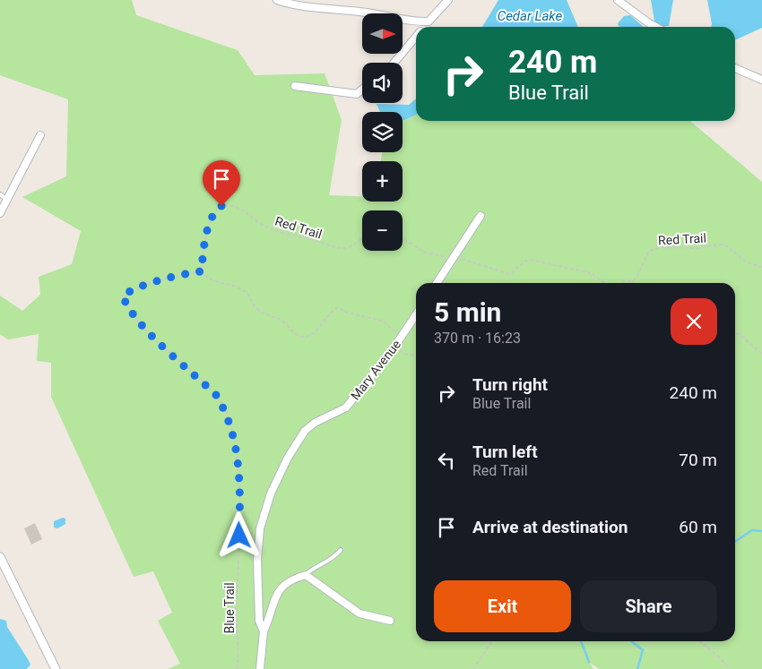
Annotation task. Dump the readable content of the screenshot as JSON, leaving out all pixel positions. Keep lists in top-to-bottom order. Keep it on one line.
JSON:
{"streets":{"street":["Mary Avenue"],"path":["Red Trail","Blue Trail"]},"crossings":[["Red Trail","Blue Trail"]],"water":["Cedar Lake"],"north":"right","page":{"map_buttons":["+","−"],"turn":["240 m","Blue Trail"],"heading":["5 min","370 m · 16:23"],"list":[{"name":"Turn right","note":"Blue Trail","value":"240 m"},{"name":"Turn left","note":"Red Trail","value":"70 m"},{"name":"Arrive at destination","value":"60 m"}],"buttons":["Exit","Share"]}}
